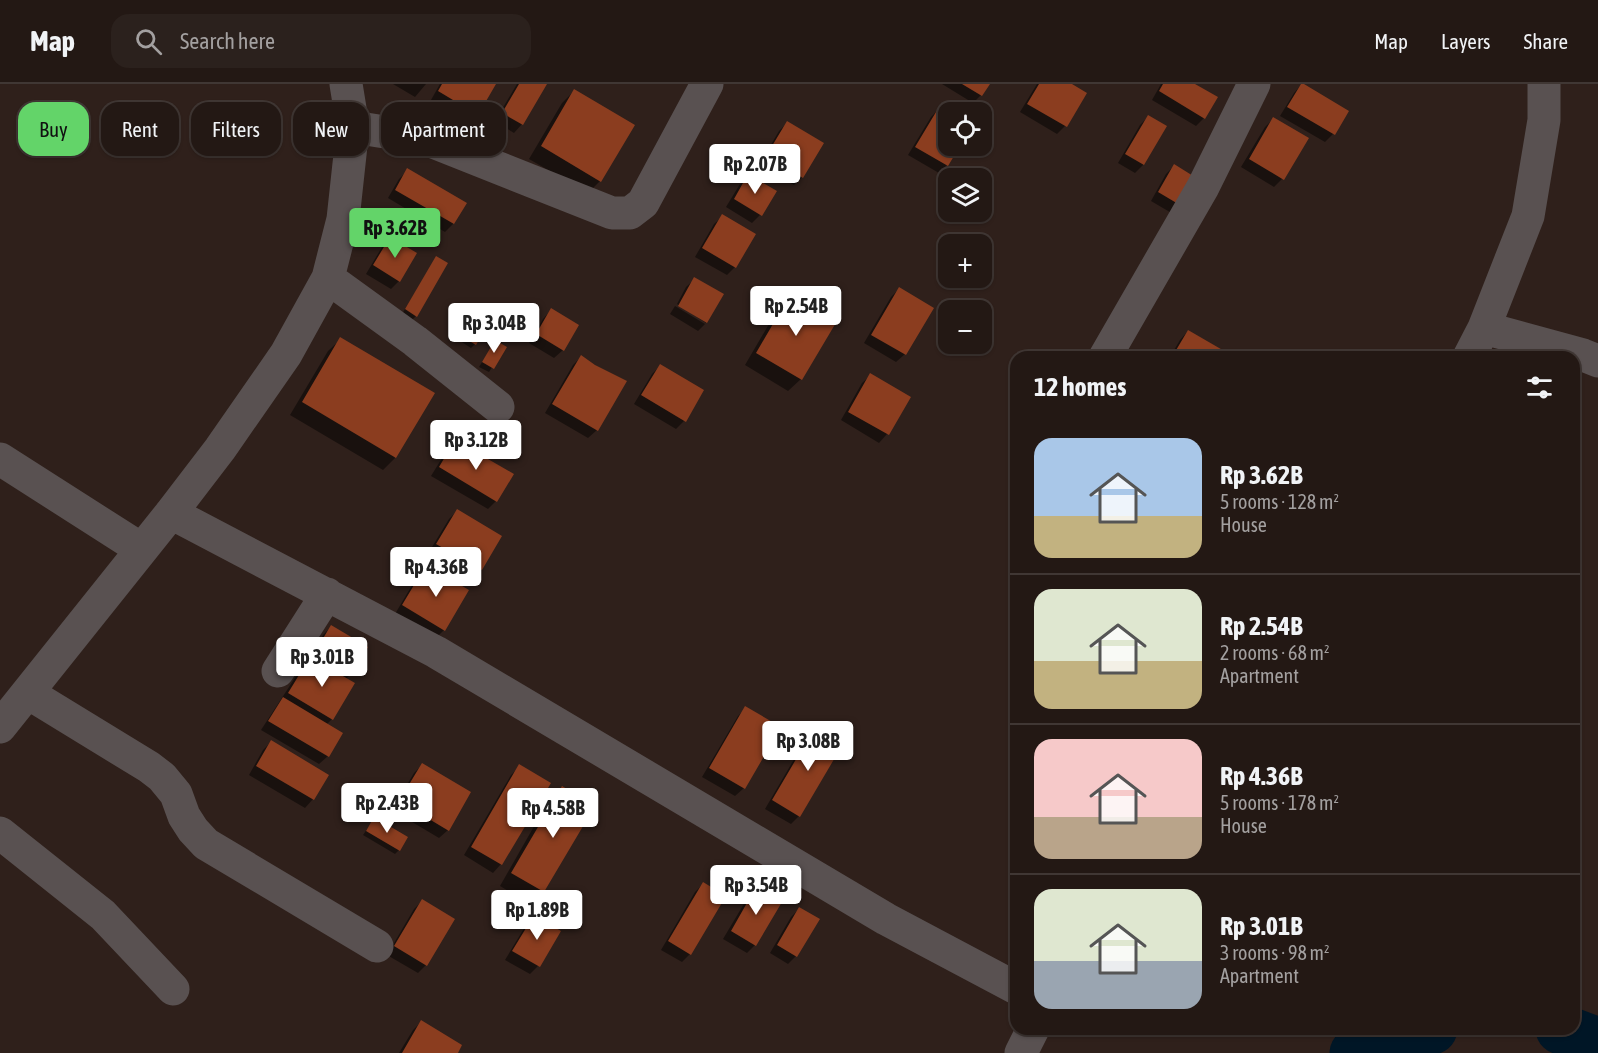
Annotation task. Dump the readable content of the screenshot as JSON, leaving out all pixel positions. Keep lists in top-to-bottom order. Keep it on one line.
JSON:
{"page":{"header":"Map","search":"Search here","nav":["Map","Layers","Share"],"map_buttons":["+","−"],"chip":["Buy","Rent","Filters","New","Apartment"],"price":["Rp 2.07B","Rp 3.62B","Rp 2.54B","Rp 3.04B","Rp 3.12B","Rp 4.36B","Rp 3.01B","Rp 3.08B","Rp 2.43B","Rp 4.58B","Rp 3.54B","Rp 1.89B"],"heading":"12 homes","list":[{"name":"Rp 3.62B","note":"5 rooms · 128 m² · House"},{"name":"Rp 2.54B","note":"2 rooms · 68 m² · Apartment"},{"name":"Rp 4.36B","note":"5 rooms · 178 m² · House"},{"name":"Rp 3.01B","note":"3 rooms · 98 m² · Apartment"}]}}
